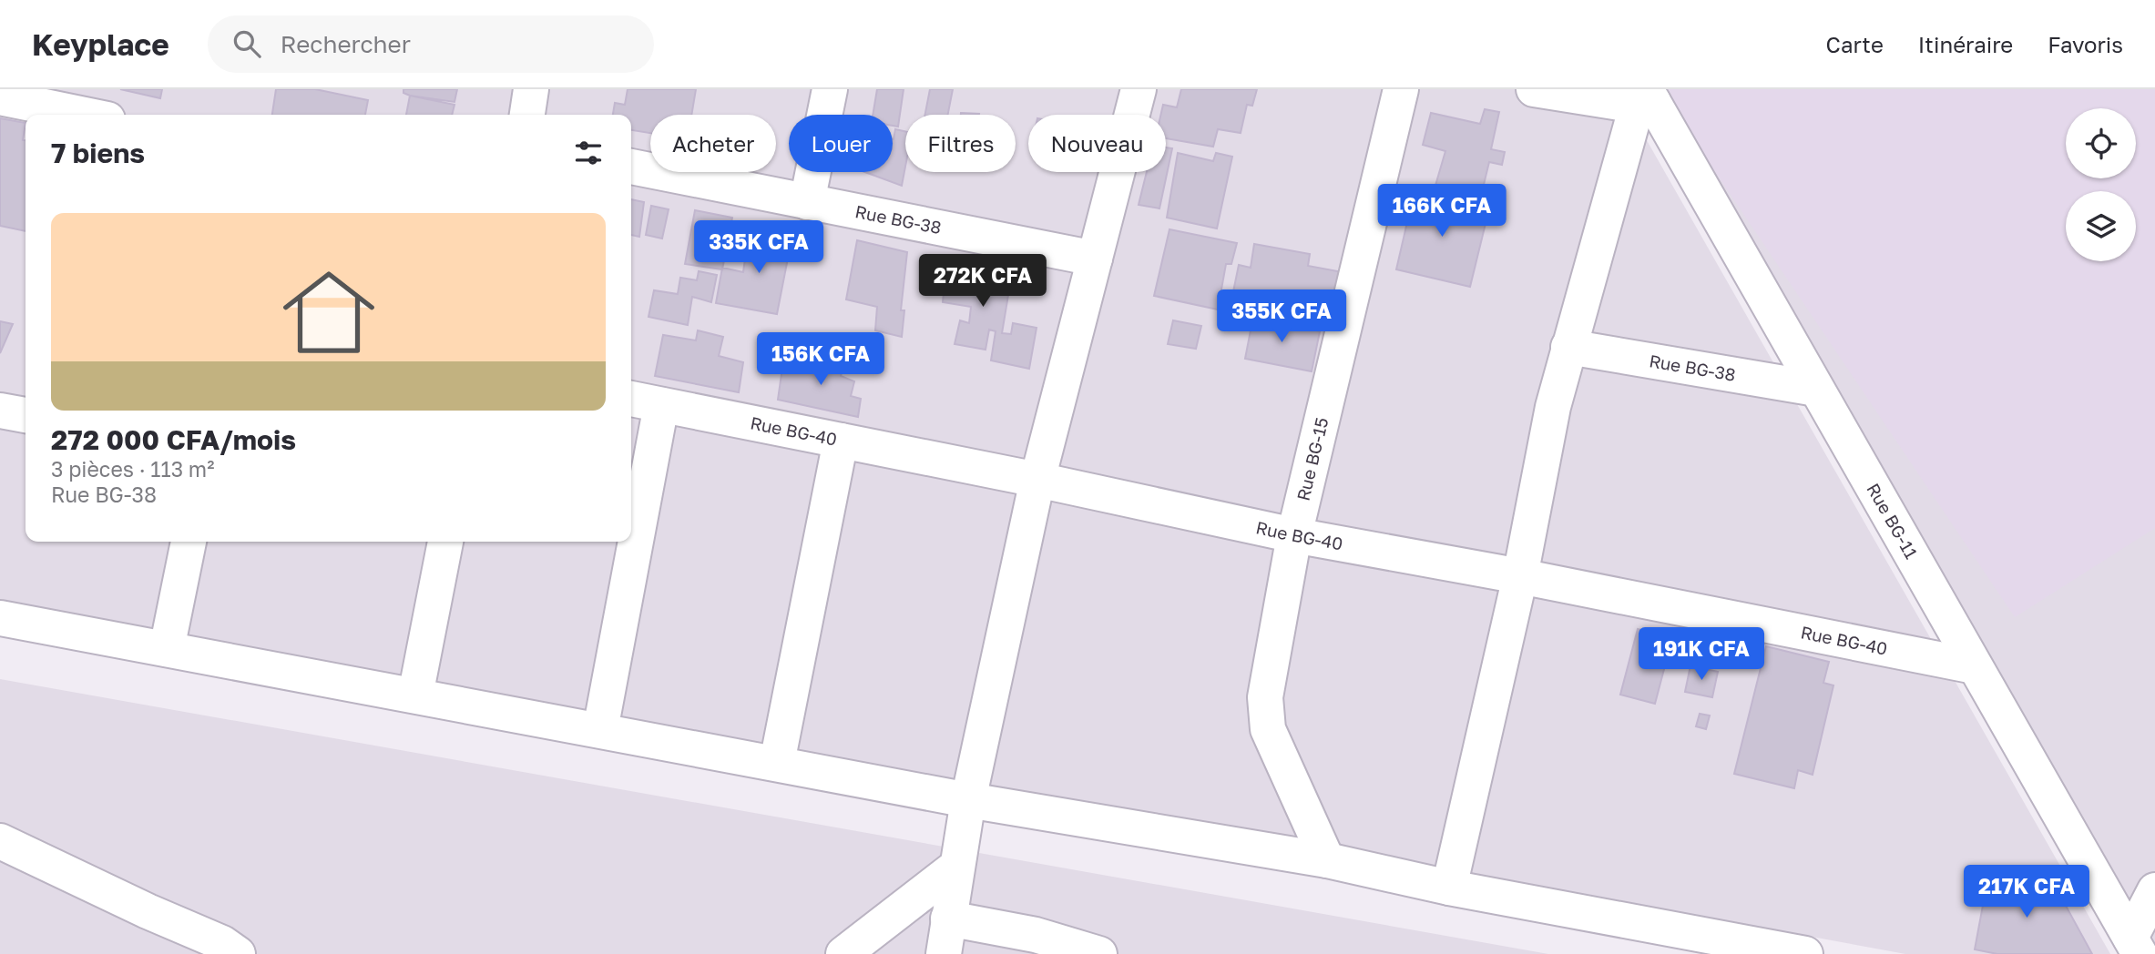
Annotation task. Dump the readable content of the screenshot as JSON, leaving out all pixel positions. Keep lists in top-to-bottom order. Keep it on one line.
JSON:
{"streets":{"street":["Rue BG-38","Rue BG-40","Rue BG-15","Rue BG-11"]},"crossings":[["Rue BG-38","Rue BG-11"],["Rue BG-40","Rue BG-15"],["Rue BG-40","Rue BG-11"]],"page":{"header":"Keyplace","search":"Rechercher","nav":["Carte","Itinéraire","Favoris"],"chip":["Acheter","Louer","Filtres","Nouveau"],"heading":"7 biens","price":["166K CFA","335K CFA","272K CFA","355K CFA","156K CFA","191K CFA","217K CFA"],"list":[{"name":"272 000 CFA/mois","note":"3 pièces · 113 m² · Rue BG-38"}]}}
